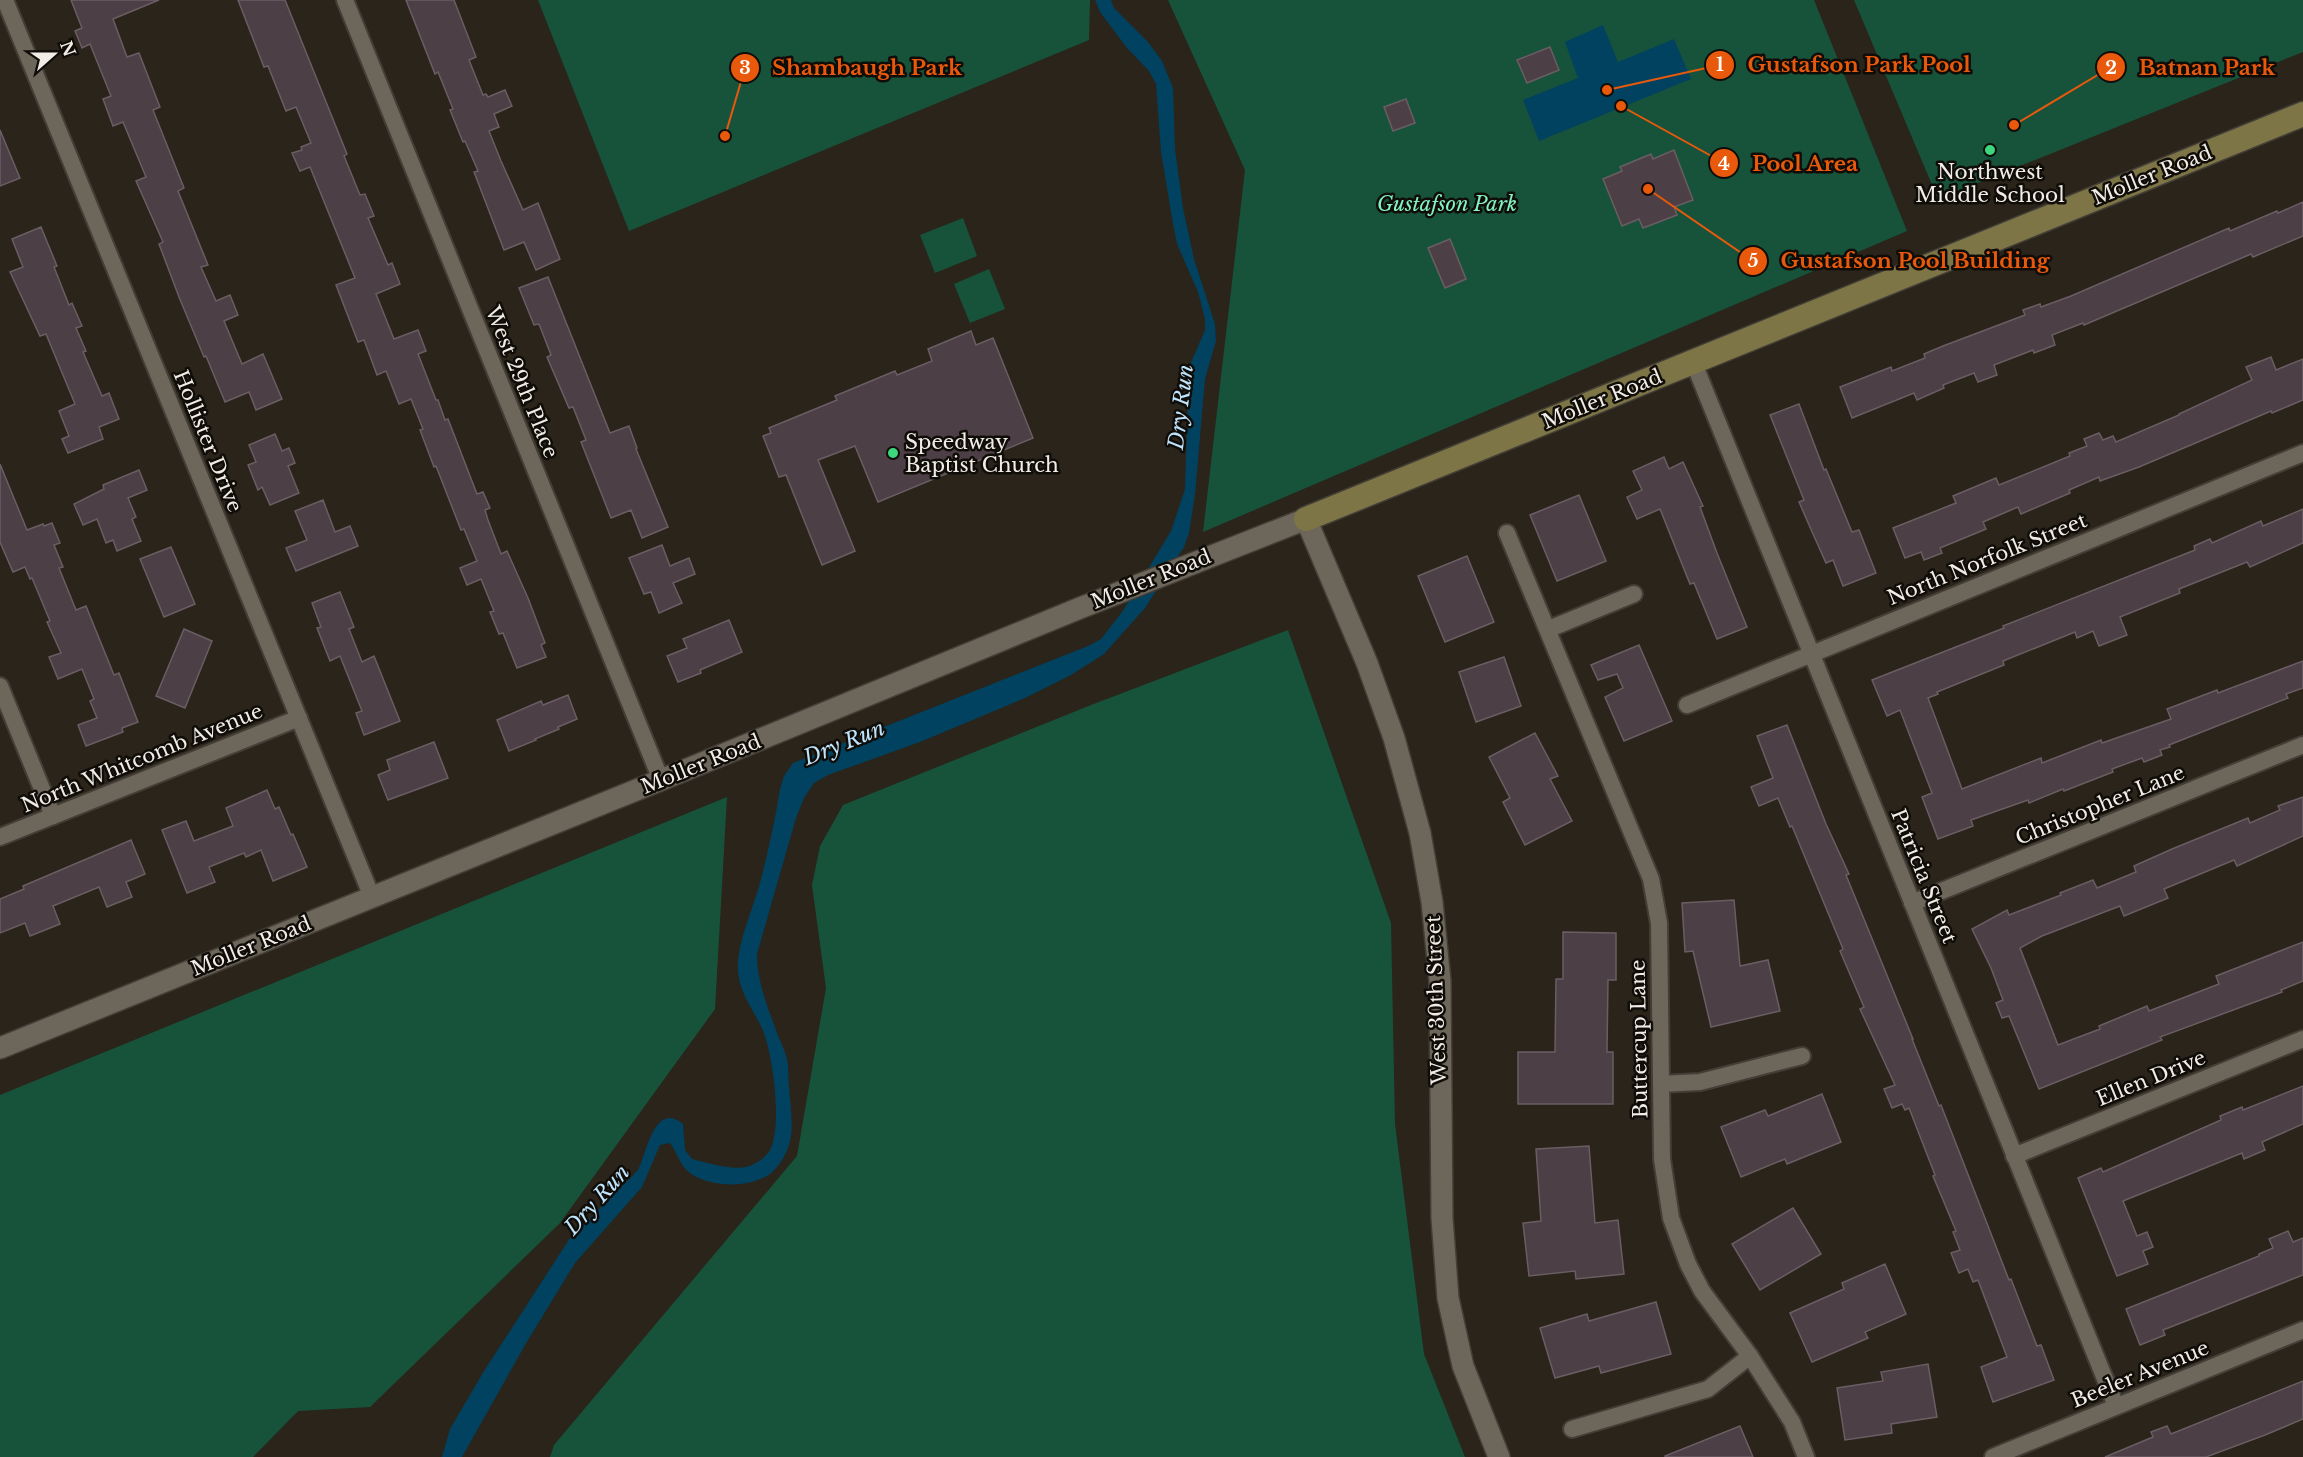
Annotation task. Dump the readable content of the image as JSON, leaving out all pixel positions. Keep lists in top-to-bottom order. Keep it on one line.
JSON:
{"streets":{"main road":["Moller Road"],"street":["West 29th Place","Hollister Drive","North Norfolk Street","North Whitcomb Avenue","Christopher Lane","Patricia Street","West 30th Street","Buttercup Lane","Ellen Drive","Beeler Avenue"]},"crossings":[["Moller Road","West 29th Place"],["Moller Road","Hollister Drive"],["Moller Road","Patricia Street"],["Moller Road","West 30th Street"],["Hollister Drive","North Whitcomb Avenue"],["North Norfolk Street","Patricia Street"],["Christopher Lane","Patricia Street"],["Patricia Street","Ellen Drive"],["Patricia Street","Beeler Avenue"]],"water":["Dry Run"],"parks":["Gustafson Park"],"places":["Gustafson Park Pool","Pool Area","Batnan Park","Shambaugh Park","Northwest Middle School","Gustafson Pool Building","Speedway Baptist Church"],"north":"right"}
